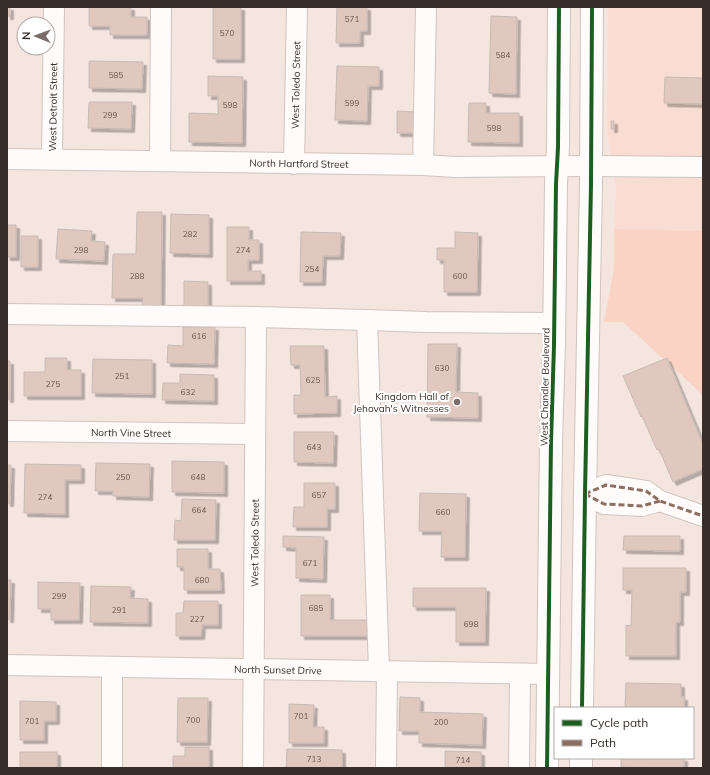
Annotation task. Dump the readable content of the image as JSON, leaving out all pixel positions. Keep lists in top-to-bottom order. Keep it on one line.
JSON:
{"streets":{"main road":["West Chandler Boulevard"],"street":["West Toledo Street","West Detroit Street","North Hartford Street","North Vine Street","North Sunset Drive"]},"crossings":[["West Toledo Street","North Hartford Street"],["West Toledo Street","North Vine Street"],["West Toledo Street","North Sunset Drive"],["West Detroit Street","North Hartford Street"],["North Hartford Street","West Chandler Boulevard"],["West Chandler Boulevard","North Sunset Drive"]],"places":["Kingdom Hall of Jehovah's Witnesses"],"house_numbers":["571","570","584","585","599","598","299","598","282","298","274","254","288","600","616","630","251","625","275","632","643","250","648","657","274","664","660","671","680","299","685","291","227","698","701","700","701","200","713","714"],"legend":["Cycle path","Path"],"north":"left"}
